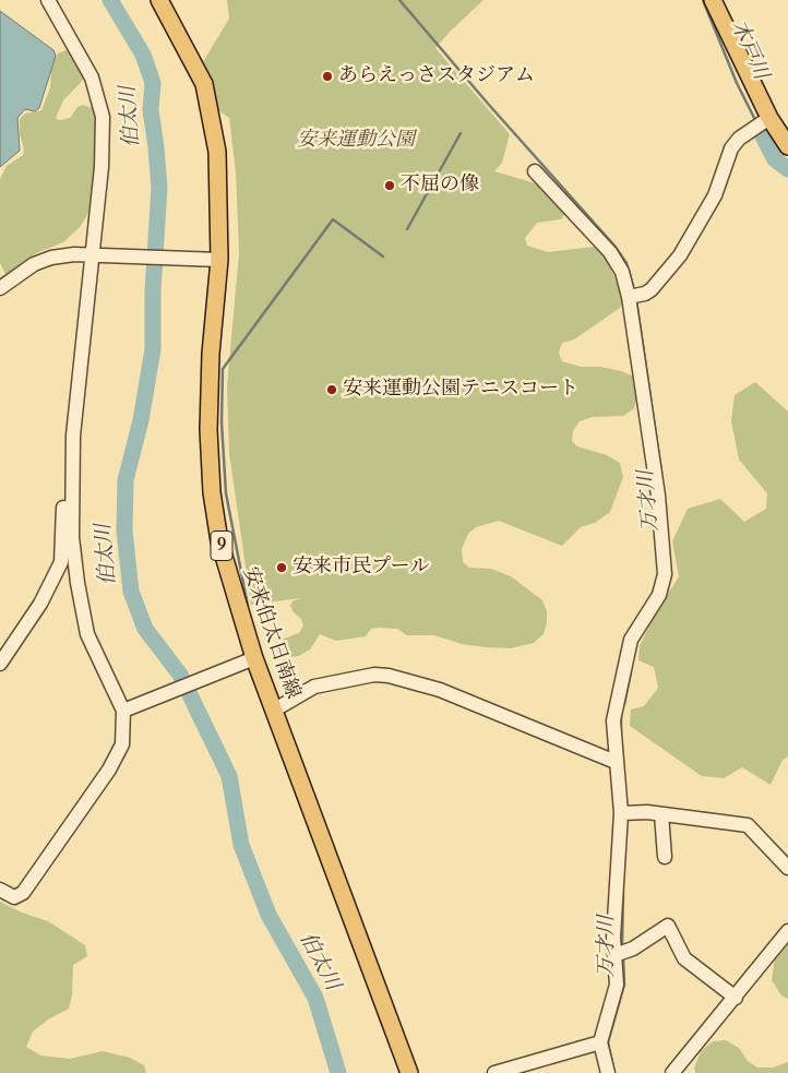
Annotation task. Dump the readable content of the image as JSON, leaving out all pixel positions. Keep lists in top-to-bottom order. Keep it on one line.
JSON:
{"streets":{"main road":["9","安来伯太日南線"]},"water":["木戸川","伯太川","万才川"],"parks":["安来運動公園"],"places":["あらえっさスタジアム","不屈の像","安来運動公園テニスコート","安来市民プール"]}
